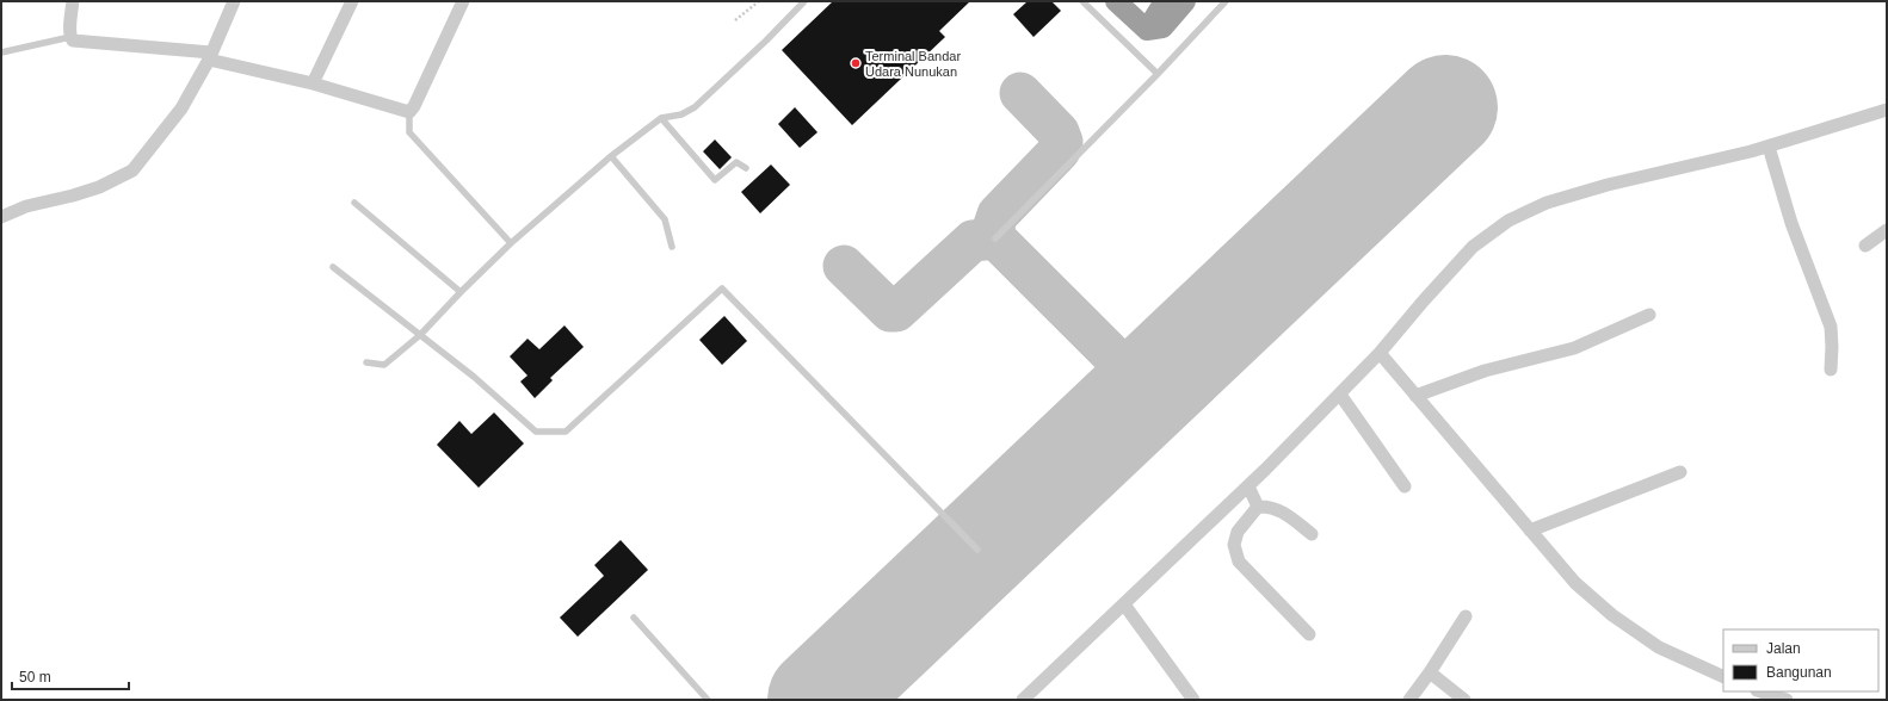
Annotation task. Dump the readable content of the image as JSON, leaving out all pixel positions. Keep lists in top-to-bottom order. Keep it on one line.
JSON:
{"places":["Terminal Bandar Udara Nunukan"],"legend":["Jalan","Bangunan"],"scale_bar":"50 m"}
